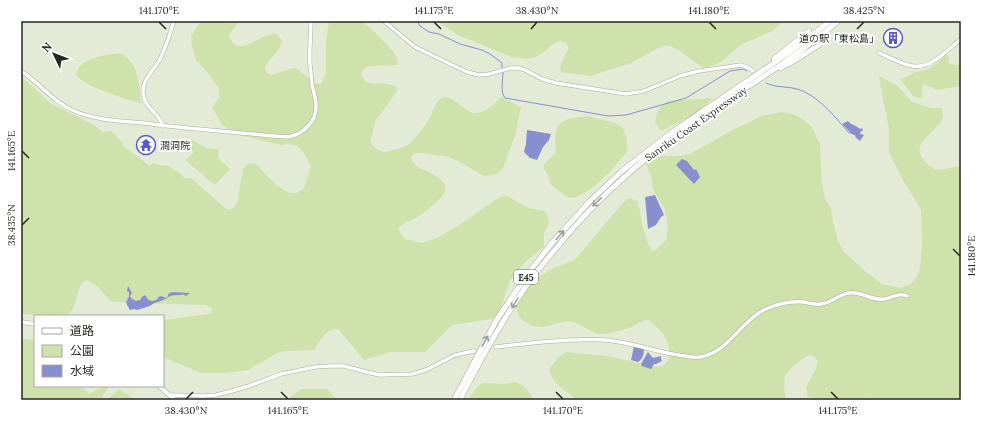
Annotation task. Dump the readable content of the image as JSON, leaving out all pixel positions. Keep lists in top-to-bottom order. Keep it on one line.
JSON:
{"streets":{"highway":["Sanriku Coast Expressway","E45"]},"places":{"building":["道の駅「東松島」"],"temple":["澗洞院"]},"legend":["道路","公園","水域"],"north":"top left","coordinates":["141.170°E","141.175°E","38.430°N","141.180°E","38.425°N","141.165°E","38.435°N"]}
